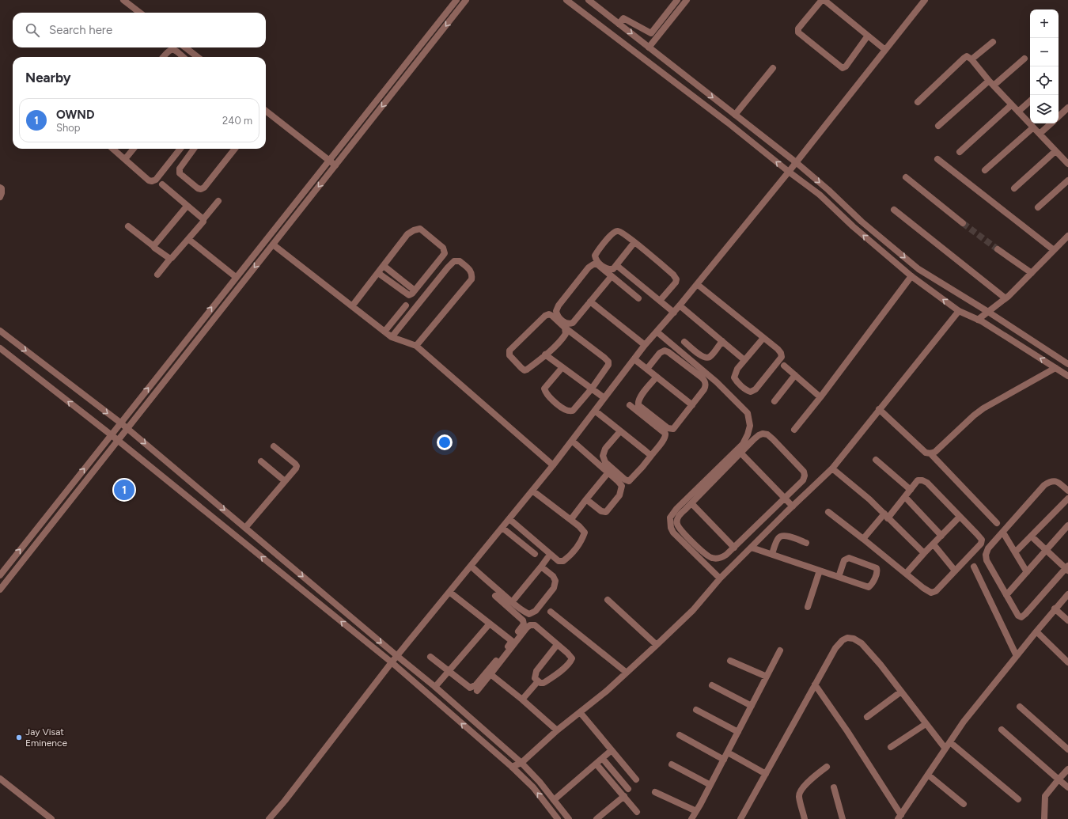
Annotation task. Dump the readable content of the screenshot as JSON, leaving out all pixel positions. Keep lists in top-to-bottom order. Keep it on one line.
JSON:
{"places":["Jay Visat Eminence"],"page":{"map_buttons":["+","−"],"search":"Search here","heading":"Nearby","list":[{"mark":"1","name":"OWND","note":"Shop","value":"240 m"}],"pins":"1"}}
